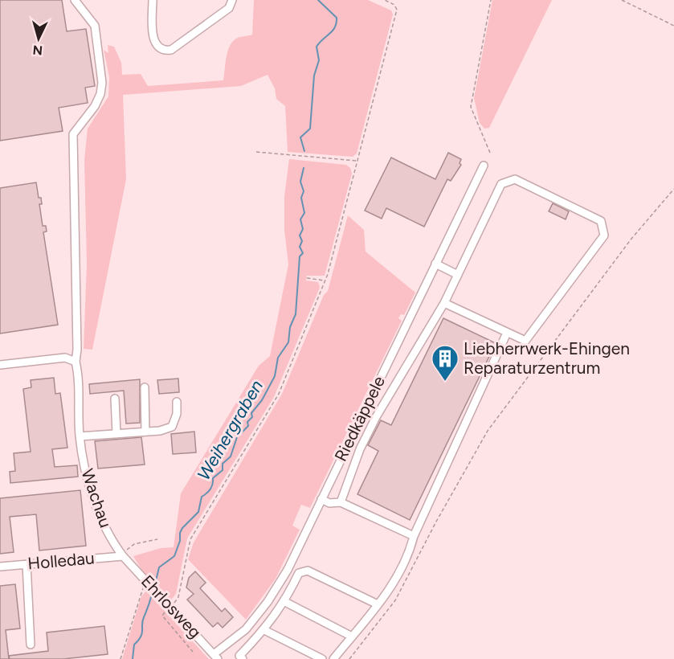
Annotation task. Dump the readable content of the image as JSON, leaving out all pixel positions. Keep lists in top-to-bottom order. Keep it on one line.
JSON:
{"streets":{"street":["Riedkäppele","Wachau","Holledau","Ehrlosweg"]},"crossings":[["Riedkäppele","Ehrlosweg"],["Wachau","Holledau"],["Wachau","Ehrlosweg"],["Holledau","Ehrlosweg"]],"water":["Weihergraben"],"places":{"building":["Liebherrwerk-Ehingen Reparaturzentrum"]},"north":"bottom"}
